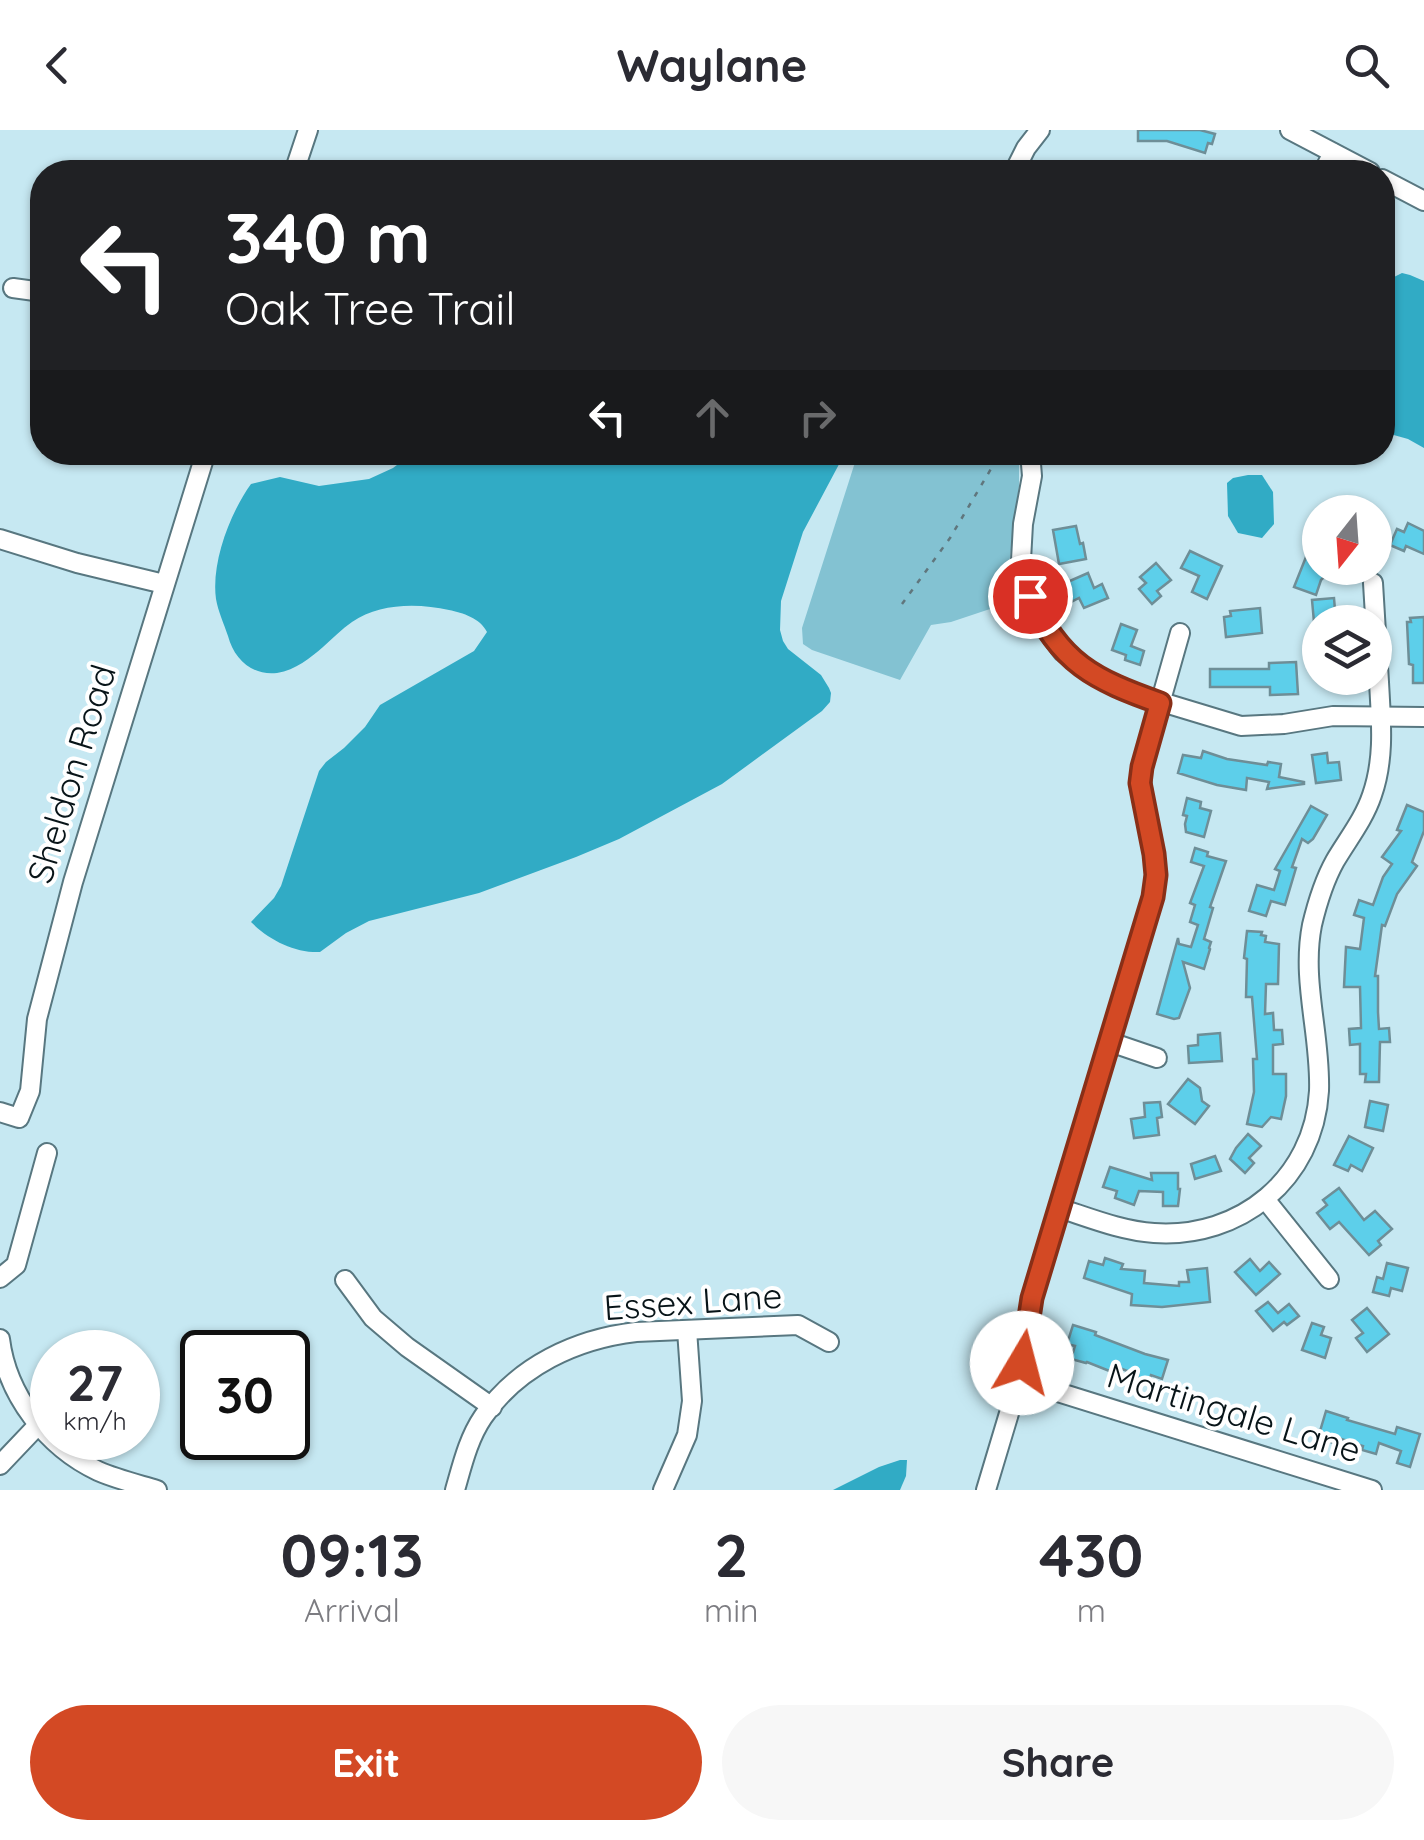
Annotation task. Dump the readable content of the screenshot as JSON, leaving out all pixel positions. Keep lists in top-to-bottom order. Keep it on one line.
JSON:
{"streets":{"street":["Sheldon Road","Essex Lane","Martingale Lane"]},"north":"bottom","page":{"header":"Waylane","turn":["340 m","Oak Tree Trail"],"speed":"27 km/h","limit":"30","eta":["09:13","Arrival","2","min","430","m"],"buttons":["Exit","Share"]}}
